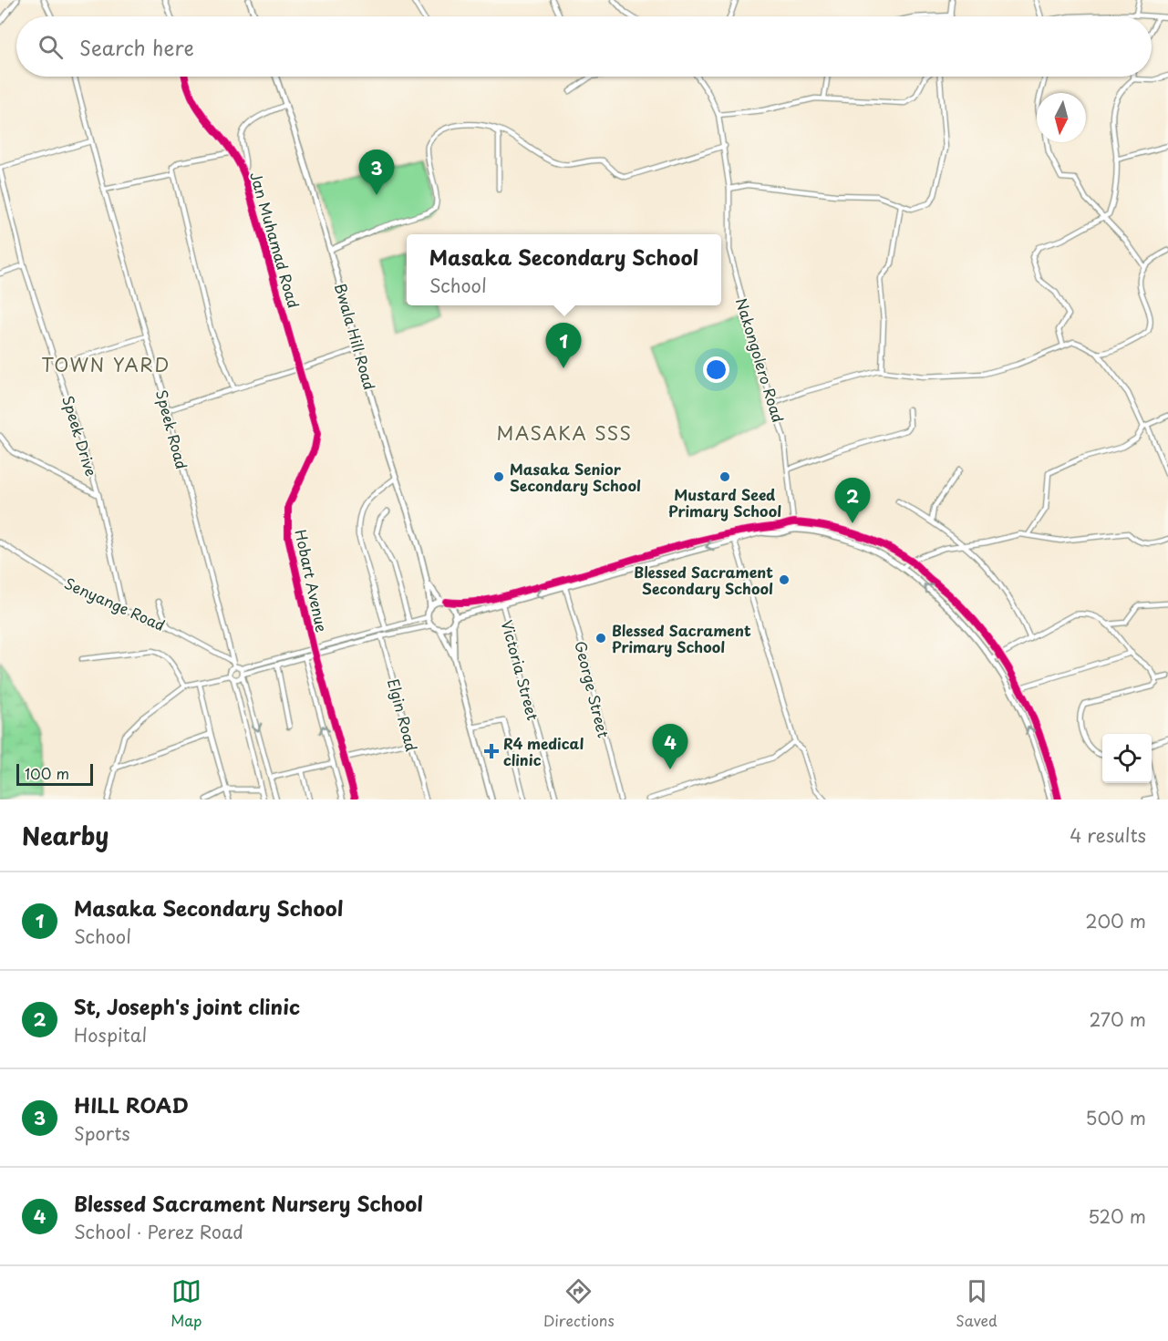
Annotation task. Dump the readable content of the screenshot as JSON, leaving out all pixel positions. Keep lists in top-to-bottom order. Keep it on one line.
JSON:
{"streets":{"street":["Jan Muhamad Road","Bwala Hill Road","Nakongolero Road","Speek Road","Speek Drive","Hobart Avenue","Senyange Road","Victoria Street","George Street","Elgin Road"]},"crossings":[["Jan Muhamad Road","Hobart Avenue"],["Speek Road","Senyange Road"],["Speek Drive","Senyange Road"]],"districts":["TOWN YARD","MASAKA SSS"],"places":{"other":["Masaka Senior Secondary School","Mustard Seed Primary School","Blessed Sacrament Secondary School","Blessed Sacrament Primary School"],"health":["R4 medical clinic"]},"scale_bar":"100 m","north":"bottom","page":{"search":"Search here","pins":["3","1","2","4"],"popup":["Masaka Secondary School","School"],"scale":"100 m","heading":["Nearby","4 results"],"list":[{"mark":"1","name":"Masaka Secondary School","note":"School","value":"200 m"},{"mark":"2","name":"St, Joseph's joint clinic","note":"Hospital","value":"270 m"},{"mark":"3","name":"HILL ROAD","note":"Sports","value":"500 m"},{"mark":"4","name":"Blessed Sacrament Nursery School","note":"School · Perez Road","value":"520 m"}],"nav":["Map","Directions","Saved"]}}
